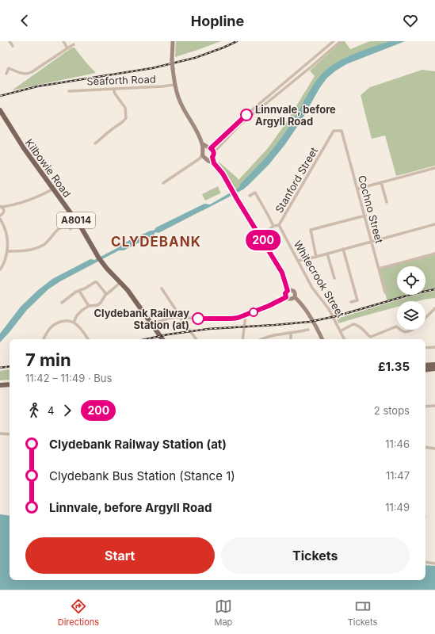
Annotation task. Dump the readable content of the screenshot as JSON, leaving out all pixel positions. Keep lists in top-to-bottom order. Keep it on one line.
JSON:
{"streets":{"main road":["Kilbowie Road","A8014"],"street":["Seaforth Road","Stanford Street","Cochno Street","Whitecrook Street"]},"crossings":[["Stanford Street","Cochno Street"],["Stanford Street","Whitecrook Street"]],"districts":["CLYDEBANK"],"places":["Linnvale, before Argyll Road","Clydebank Railway Station (at)"],"lines":["bus line 200"],"page":{"header":"Hopline","on_map":"200","heading":["7 min","11:42 – 11:49 · Bus","£1.35"],"legs":["4","200","2 stops"],"list":[{"name":"Clydebank Railway Station (at)","value":"11:46"},{"name":"Clydebank Bus Station (Stance 1)","value":"11:47"},{"name":"Linnvale, before Argyll Road","value":"11:49"}],"buttons":["Start","Tickets"],"tabs":["Directions","Map","Tickets"]}}
